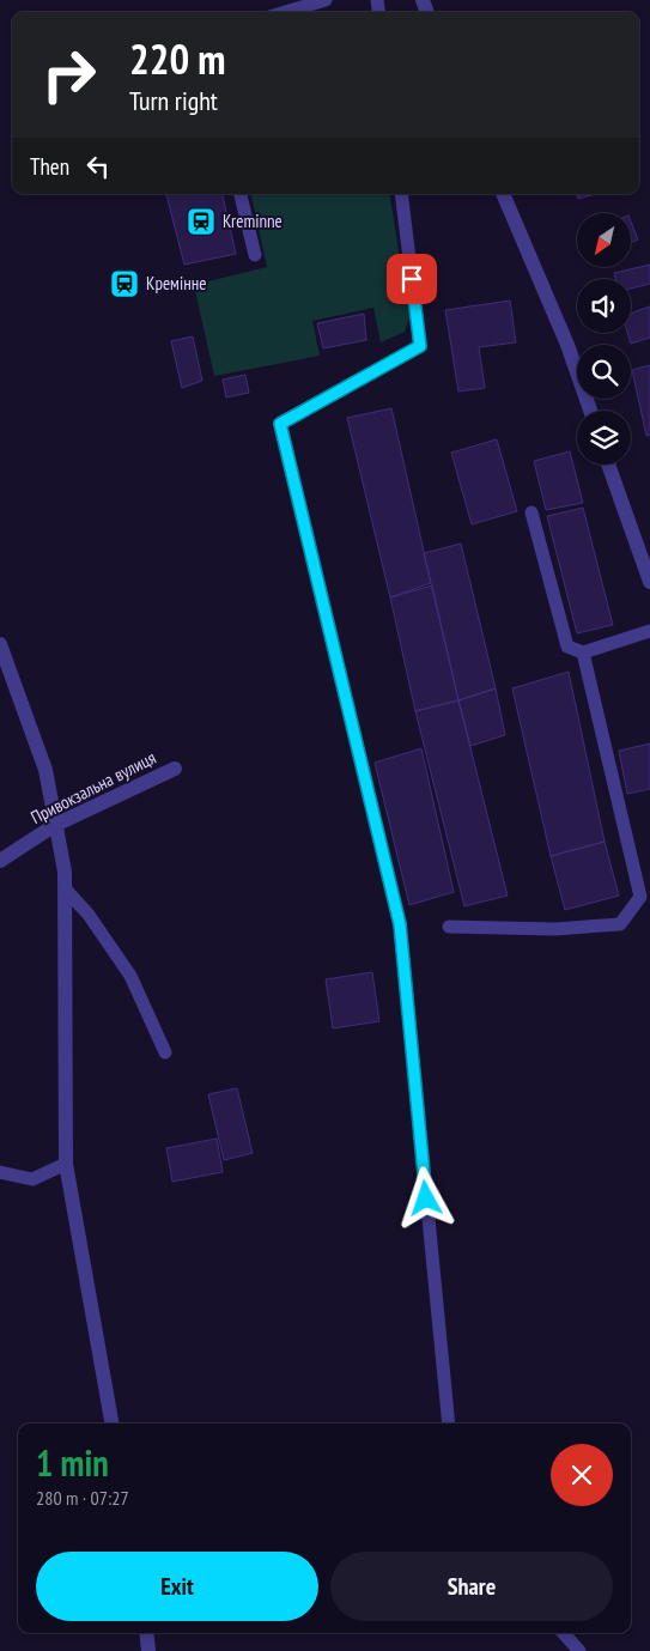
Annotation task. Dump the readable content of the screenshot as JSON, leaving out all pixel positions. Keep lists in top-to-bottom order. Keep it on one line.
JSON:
{"streets":{"street":["Привокзальна вулиця"]},"places":{"station":["Kreminne","Кремінне"]},"north":"bottom left","page":{"turn":["220 m","Turn right"],"then":"Then","heading":["1 min","280 m · 07:27"],"buttons":["Exit","Share"]}}
